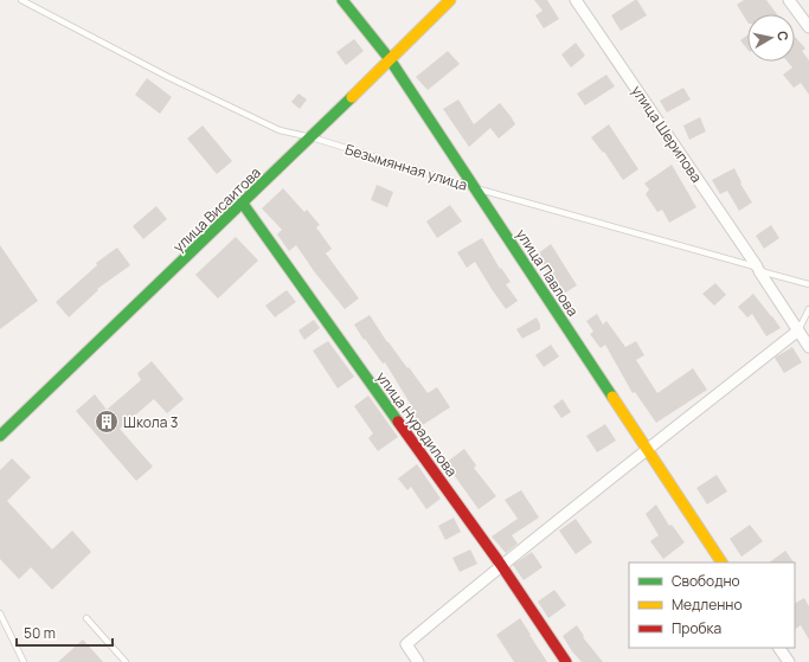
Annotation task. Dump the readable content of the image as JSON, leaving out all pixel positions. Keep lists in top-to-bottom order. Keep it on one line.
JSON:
{"streets":{"street":["улица Шерипова","улица Висаитова","улица Павлова","улица Нурадилова"],"lane":["Безымянная улица"]},"crossings":[["улица Шерипова","Безымянная улица"],["Безымянная улица","улица Висаитова"],["Безымянная улица","улица Павлова"],["улица Висаитова","улица Павлова"],["улица Висаитова","улица Нурадилова"]],"places":{"building":["Школа 3"]},"legend":["Свободно","Медленно","Пробка"],"scale_bar":"50 m","north":"right"}
